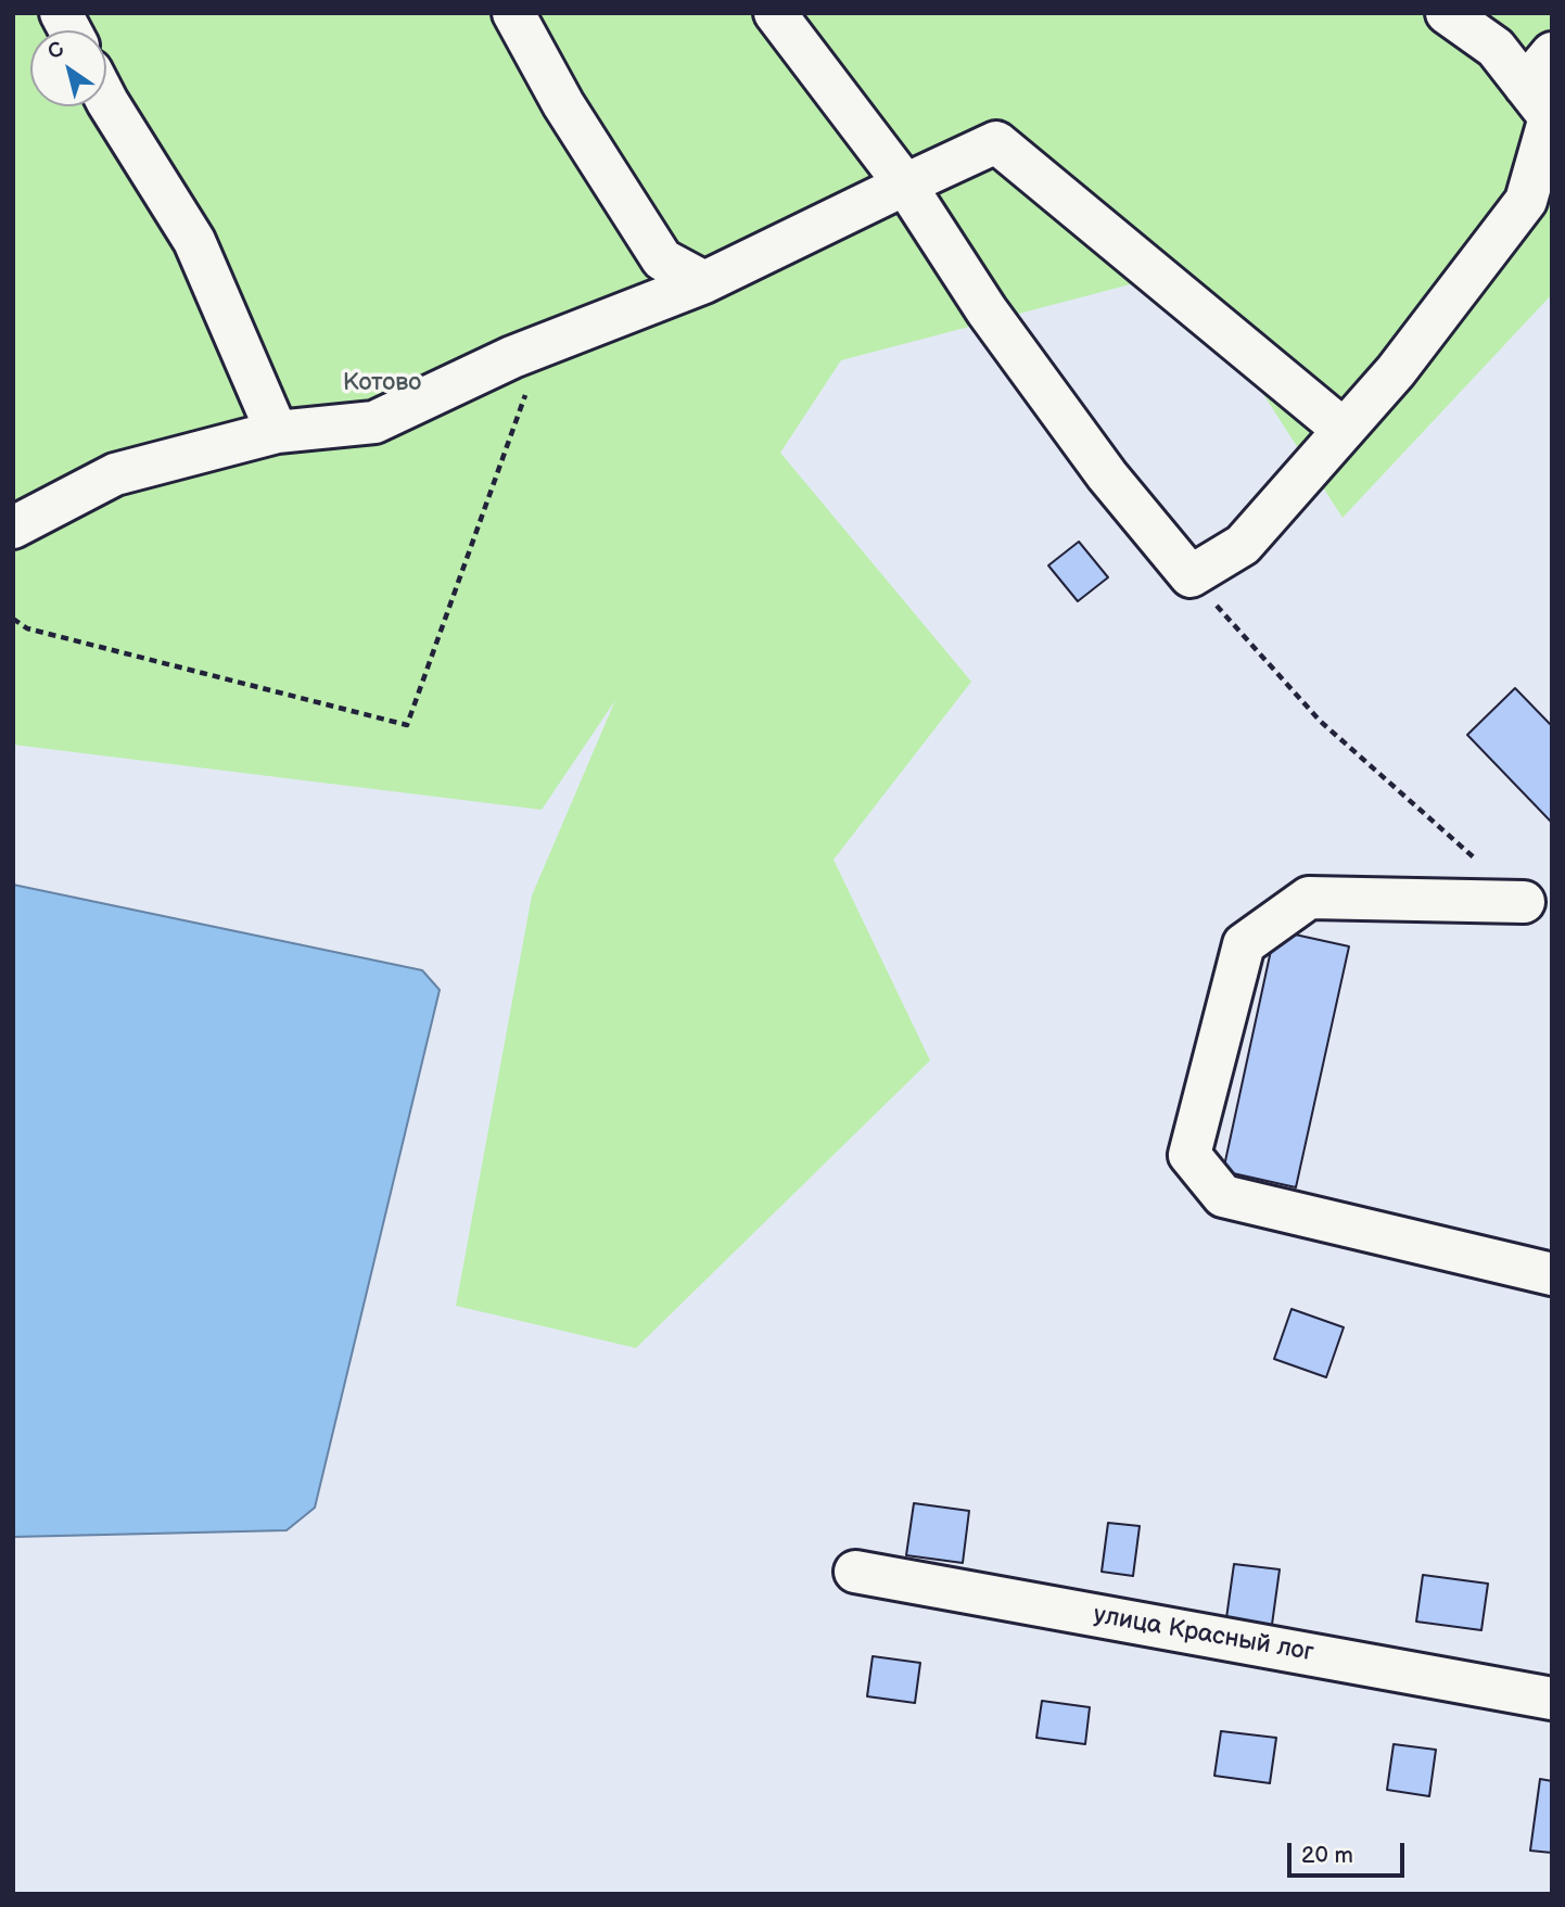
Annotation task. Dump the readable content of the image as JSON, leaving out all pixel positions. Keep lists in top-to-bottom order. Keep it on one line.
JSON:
{"streets":{"street":["улица Красный лог"]},"parks":["Котово"],"scale_bar":"20 m","north":"top left"}
